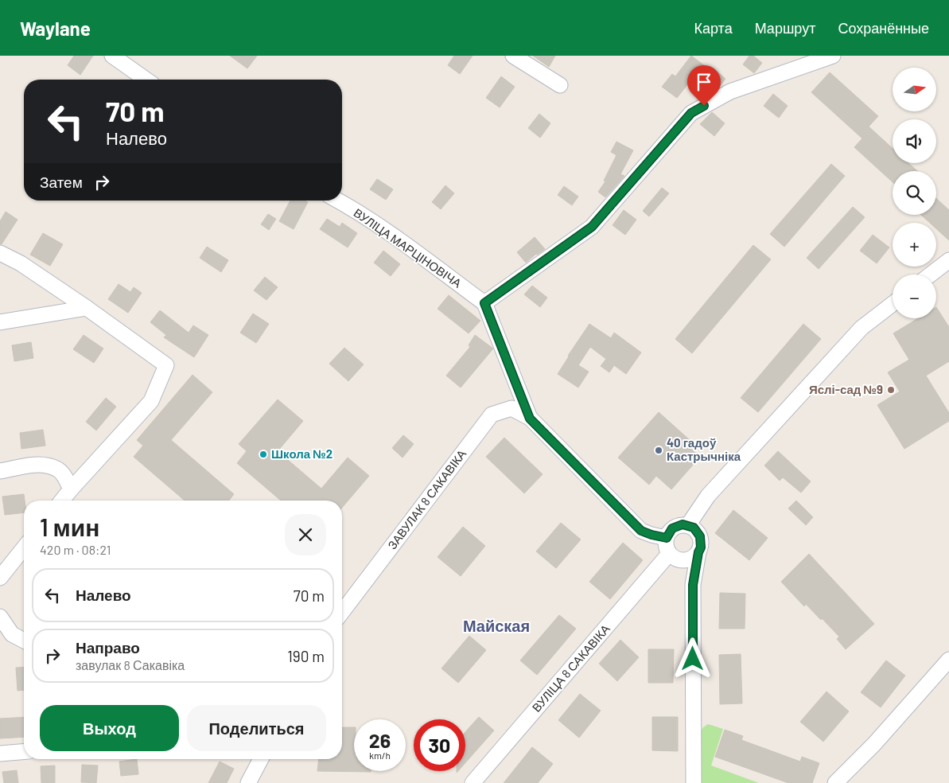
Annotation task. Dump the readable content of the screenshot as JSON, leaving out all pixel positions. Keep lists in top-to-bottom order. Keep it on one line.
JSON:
{"streets":{"street":["ВУЛІЦА МАРЦІНОВІЧА","ЗАВУЛАК 8 САКАВІКА","ВУЛІЦА 8 САКАВІКА"]},"districts":["Майская"],"places":["Яслі-сад №9","40 гадоў Кастрычніка","Школа №2"],"north":"right","page":{"header":"Waylane","nav":["Карта","Маршрут","Сохранённые"],"map_buttons":["+","−"],"turn":["70 m","Налево"],"then":"Затем","heading":["1 мин","420 m · 08:21"],"list":[{"name":"Налево","value":"70 m"},{"name":"Направо","note":"завулак 8 Сакавіка","value":"190 m"}],"buttons":["Выход","Поделиться"],"speed":"26 km/h","limit":"30"}}
